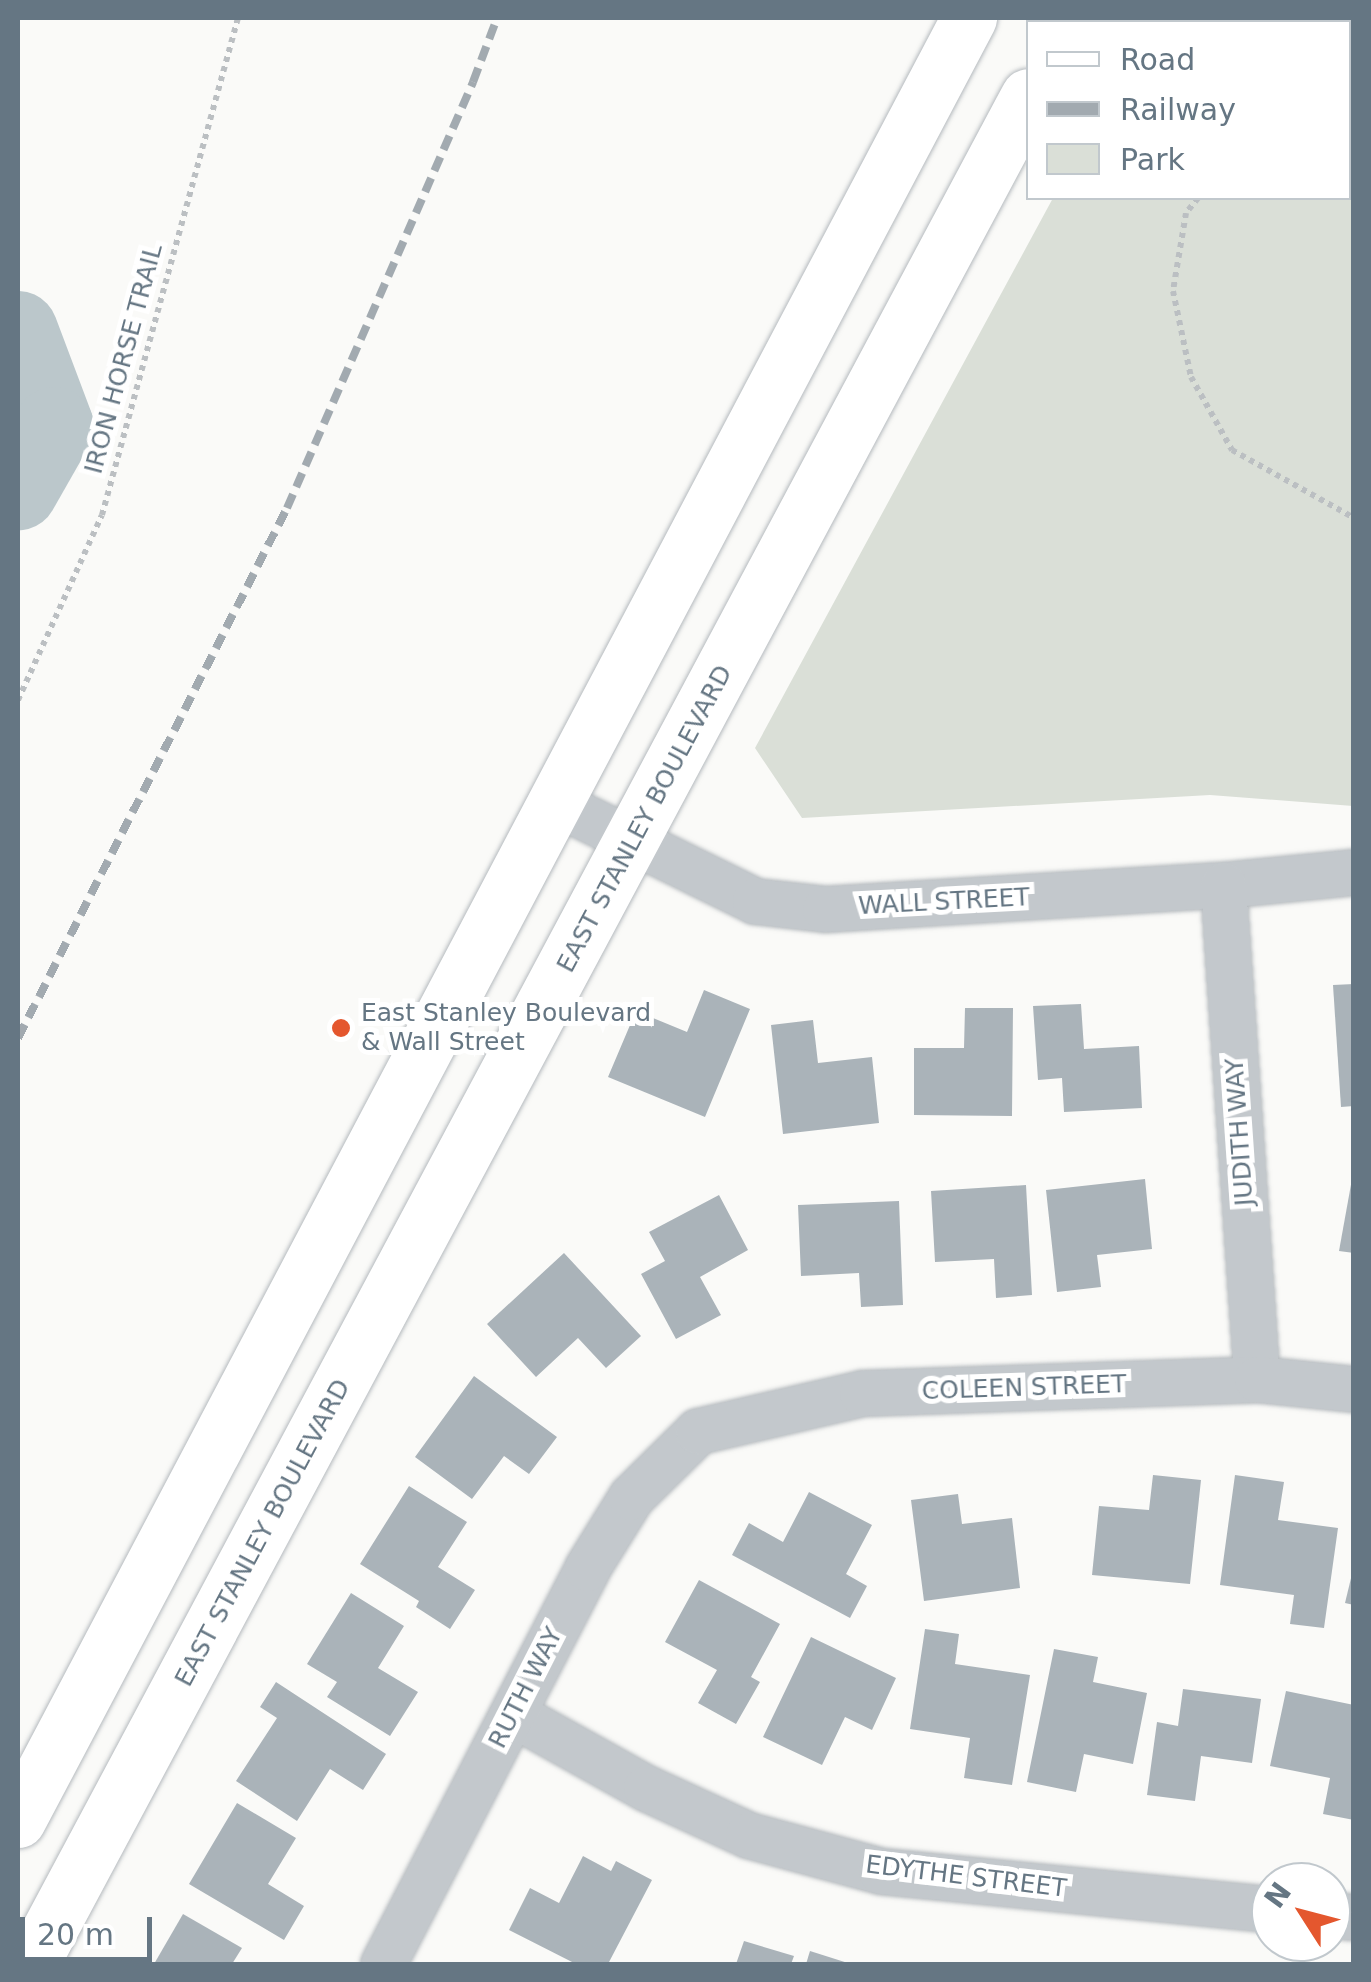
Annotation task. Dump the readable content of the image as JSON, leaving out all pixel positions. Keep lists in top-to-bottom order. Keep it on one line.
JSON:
{"streets":{"main road":["EAST STANLEY BOULEVARD"],"street":["WALL STREET","JUDITH WAY","COLEEN STREET","RUTH WAY","EDYTHE STREET"],"path":["IRON HORSE TRAIL"]},"crossings":[["EAST STANLEY BOULEVARD","WALL STREET"],["WALL STREET","JUDITH WAY"],["JUDITH WAY","COLEEN STREET"],["COLEEN STREET","RUTH WAY"],["RUTH WAY","EDYTHE STREET"]],"places":["East Stanley Boulevard & Wall Street"],"legend":["Road","Railway","Park"],"scale_bar":"20 m","north":"top left"}
